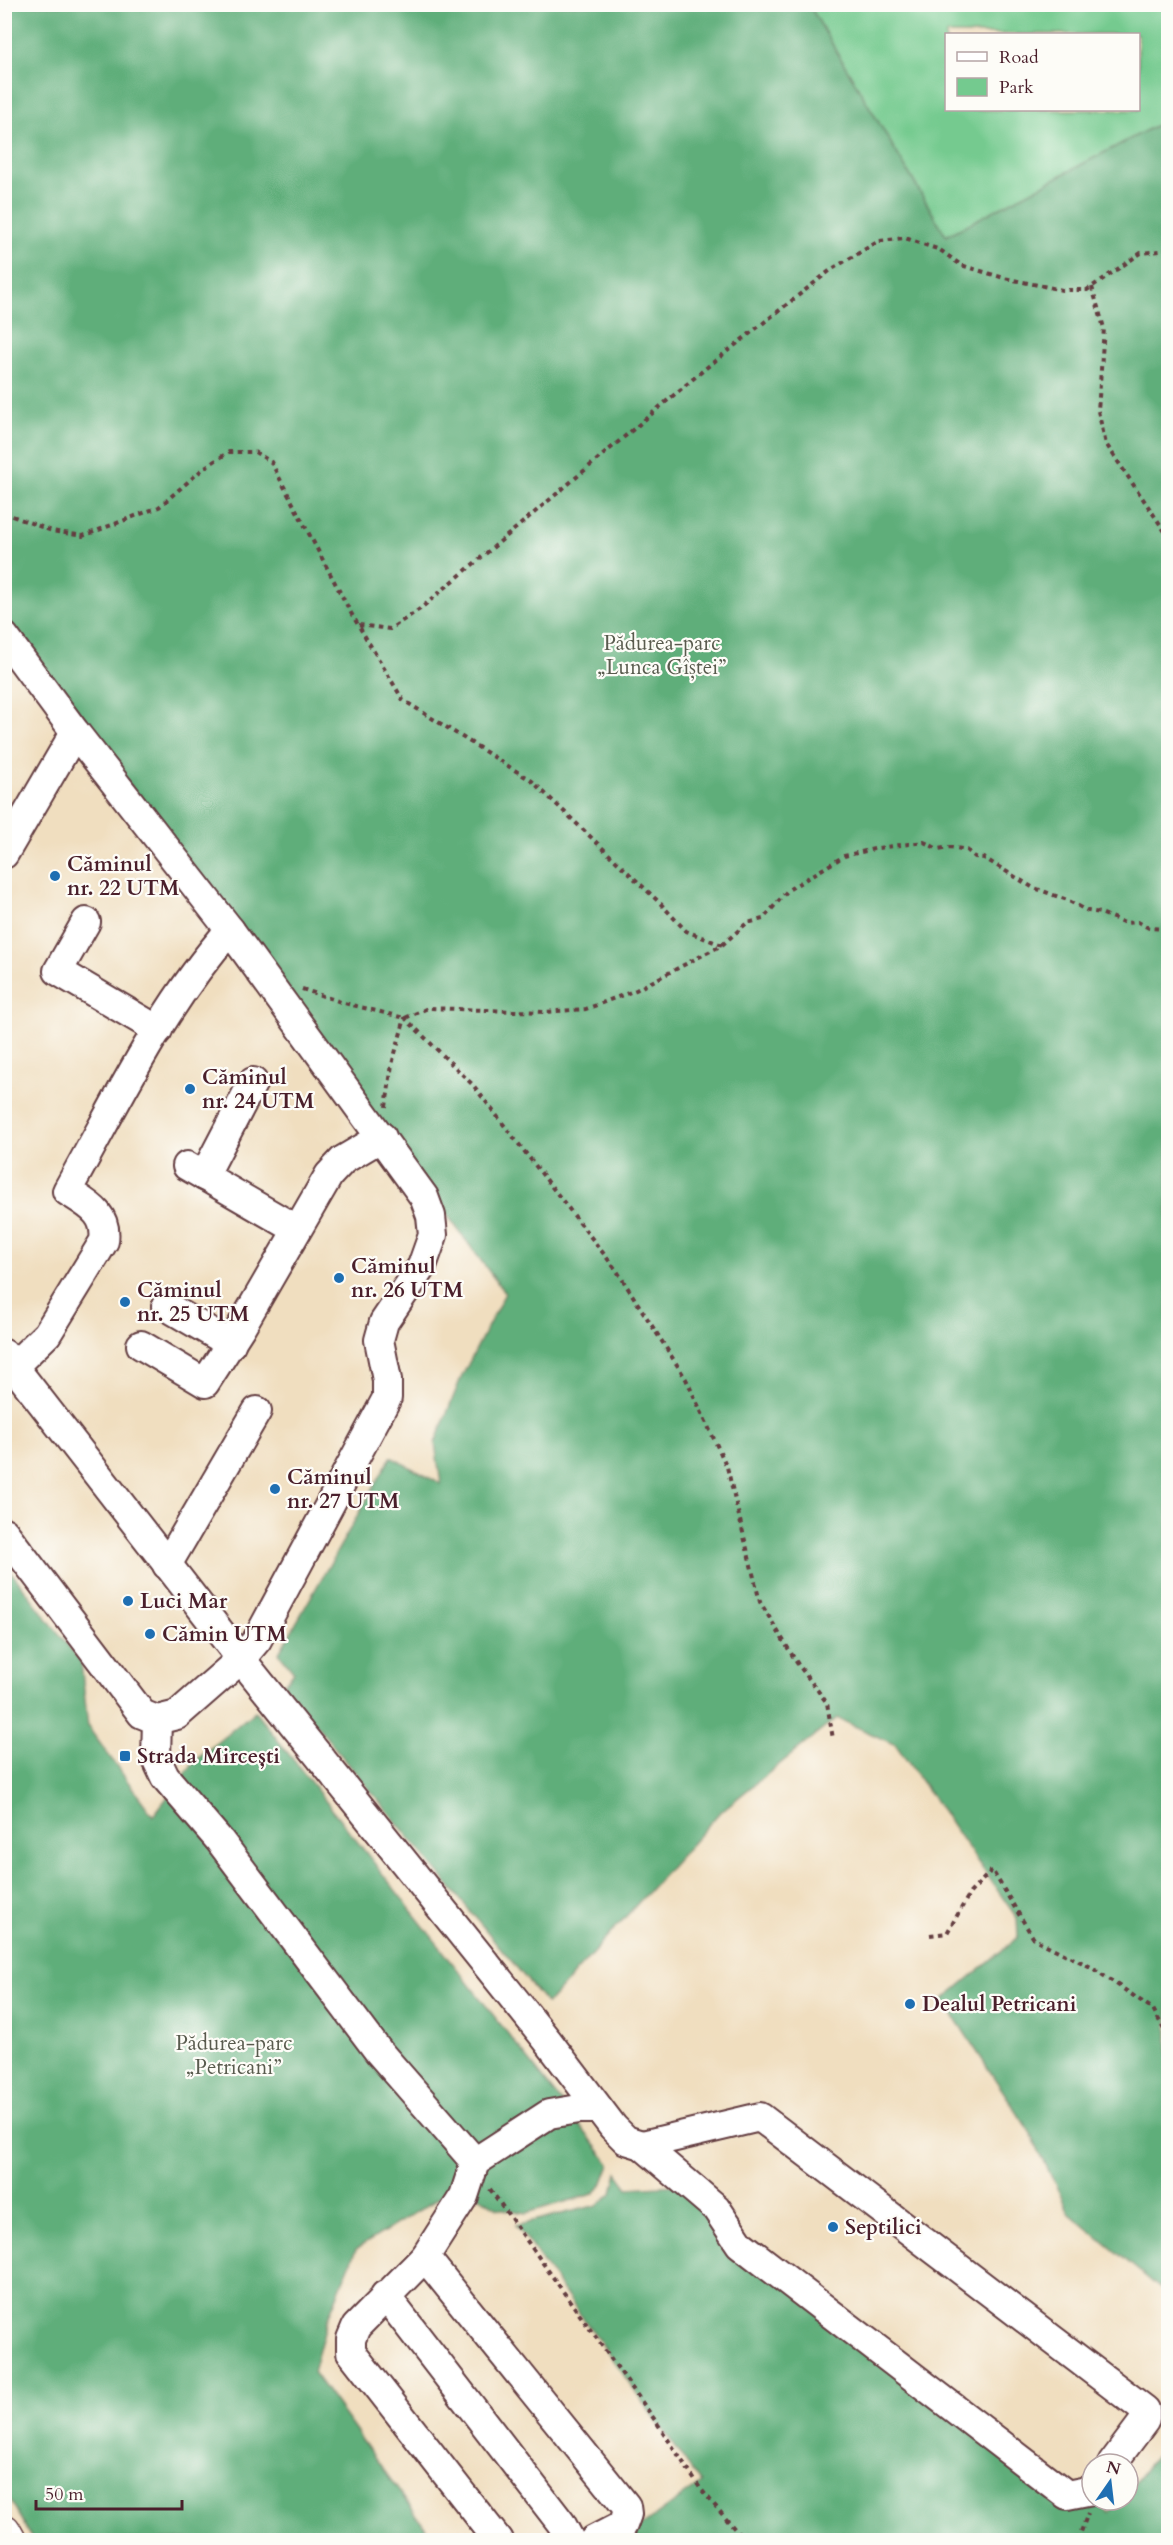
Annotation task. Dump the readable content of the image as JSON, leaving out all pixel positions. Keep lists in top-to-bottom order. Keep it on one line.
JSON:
{"parks":["Pădurea-parc „Lunca Gîștei”","Pădurea-parc „Petricani”"],"places":{"other":["Căminul nr. 22 UTM","Căminul nr. 24 UTM","Căminul nr. 26 UTM","Căminul nr. 25 UTM","Căminul nr. 27 UTM","Luci Mar","Cămin UTM","Dealul Petricani","Septilici"],"transit":["Strada Mircești"]},"legend":["Road","Park"],"scale_bar":"50 m","north":"top"}
